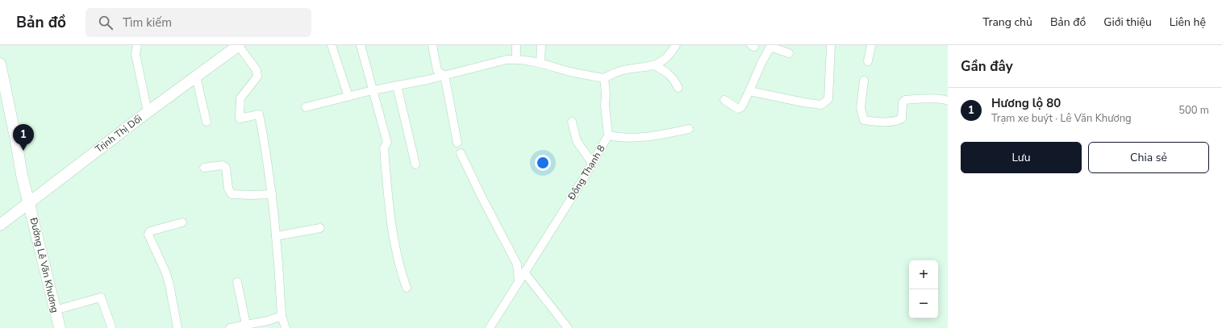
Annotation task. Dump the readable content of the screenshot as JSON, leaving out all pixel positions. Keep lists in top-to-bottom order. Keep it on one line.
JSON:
{"streets":{"main road":["Trịnh Thị Dối","Đường Lê Văn Khương"],"street":["Đông Thạnh 8"]},"crossings":[["Trịnh Thị Dối","Đường Lê Văn Khương"]],"page":{"header":"Bản đồ","search":"Tìm kiếm","nav":["Trang chủ","Bản đồ","Giới thiệu","Liên hệ"],"heading":"Gần đây","list":[{"mark":"1","name":"Hương lộ 80","note":"Trạm xe buýt · Lê Văn Khương","value":"500 m"}],"pins":"1","buttons":["Lưu","Chia sẻ"],"map_buttons":["+","−"]}}
